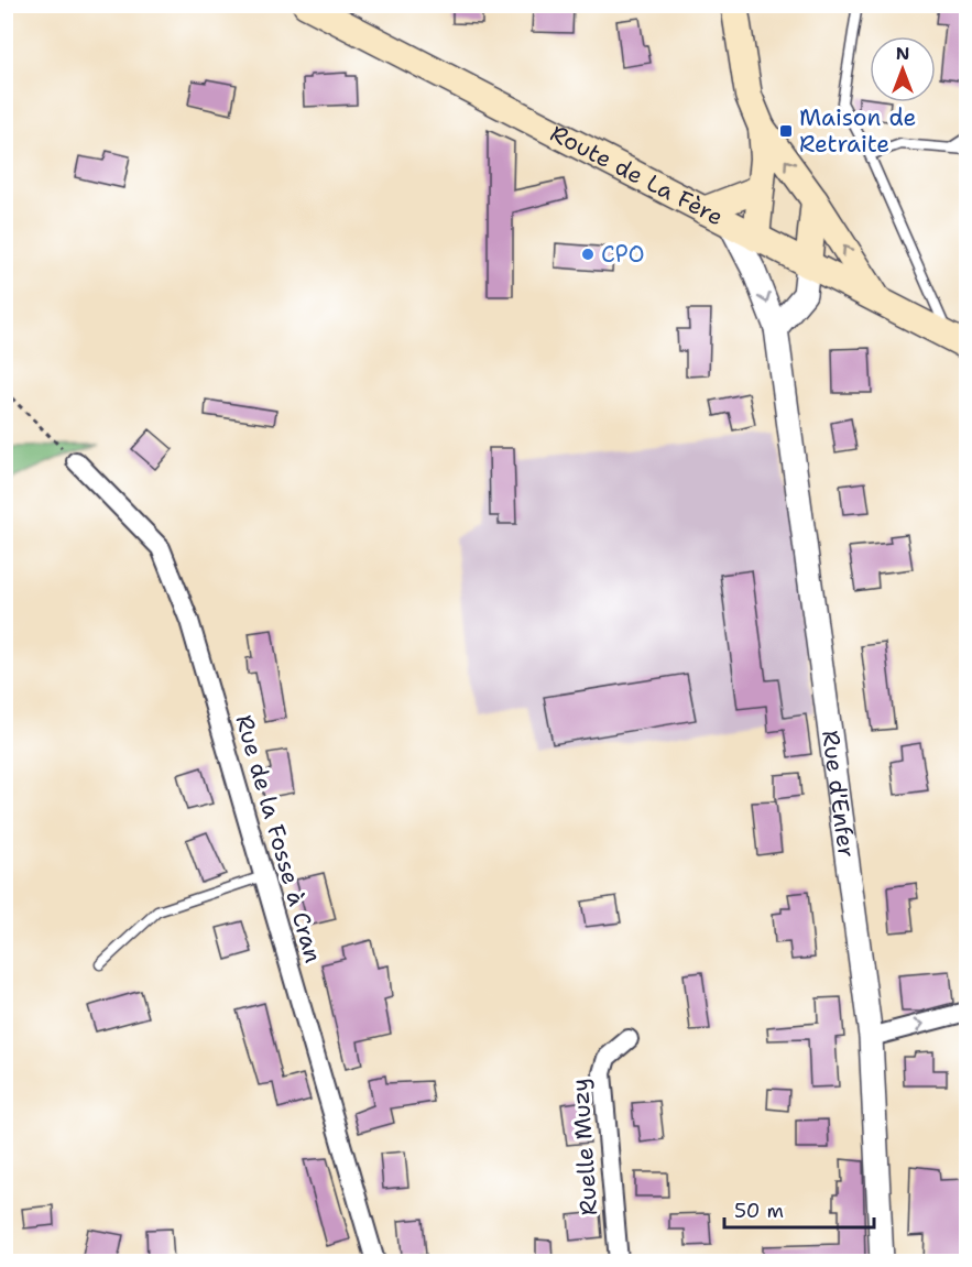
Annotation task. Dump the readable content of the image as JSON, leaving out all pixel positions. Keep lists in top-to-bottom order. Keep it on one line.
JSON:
{"streets":{"main road":["Route de La Fère"],"street":["Rue d'Enfer","Rue de la Fosse à Cran","Ruelle Muzy"]},"crossings":[["Route de La Fère","Rue d'Enfer"]],"places":{"transit":["Maison de Retraite"],"other":["CPO"]},"scale_bar":"50 m","north":"top"}
